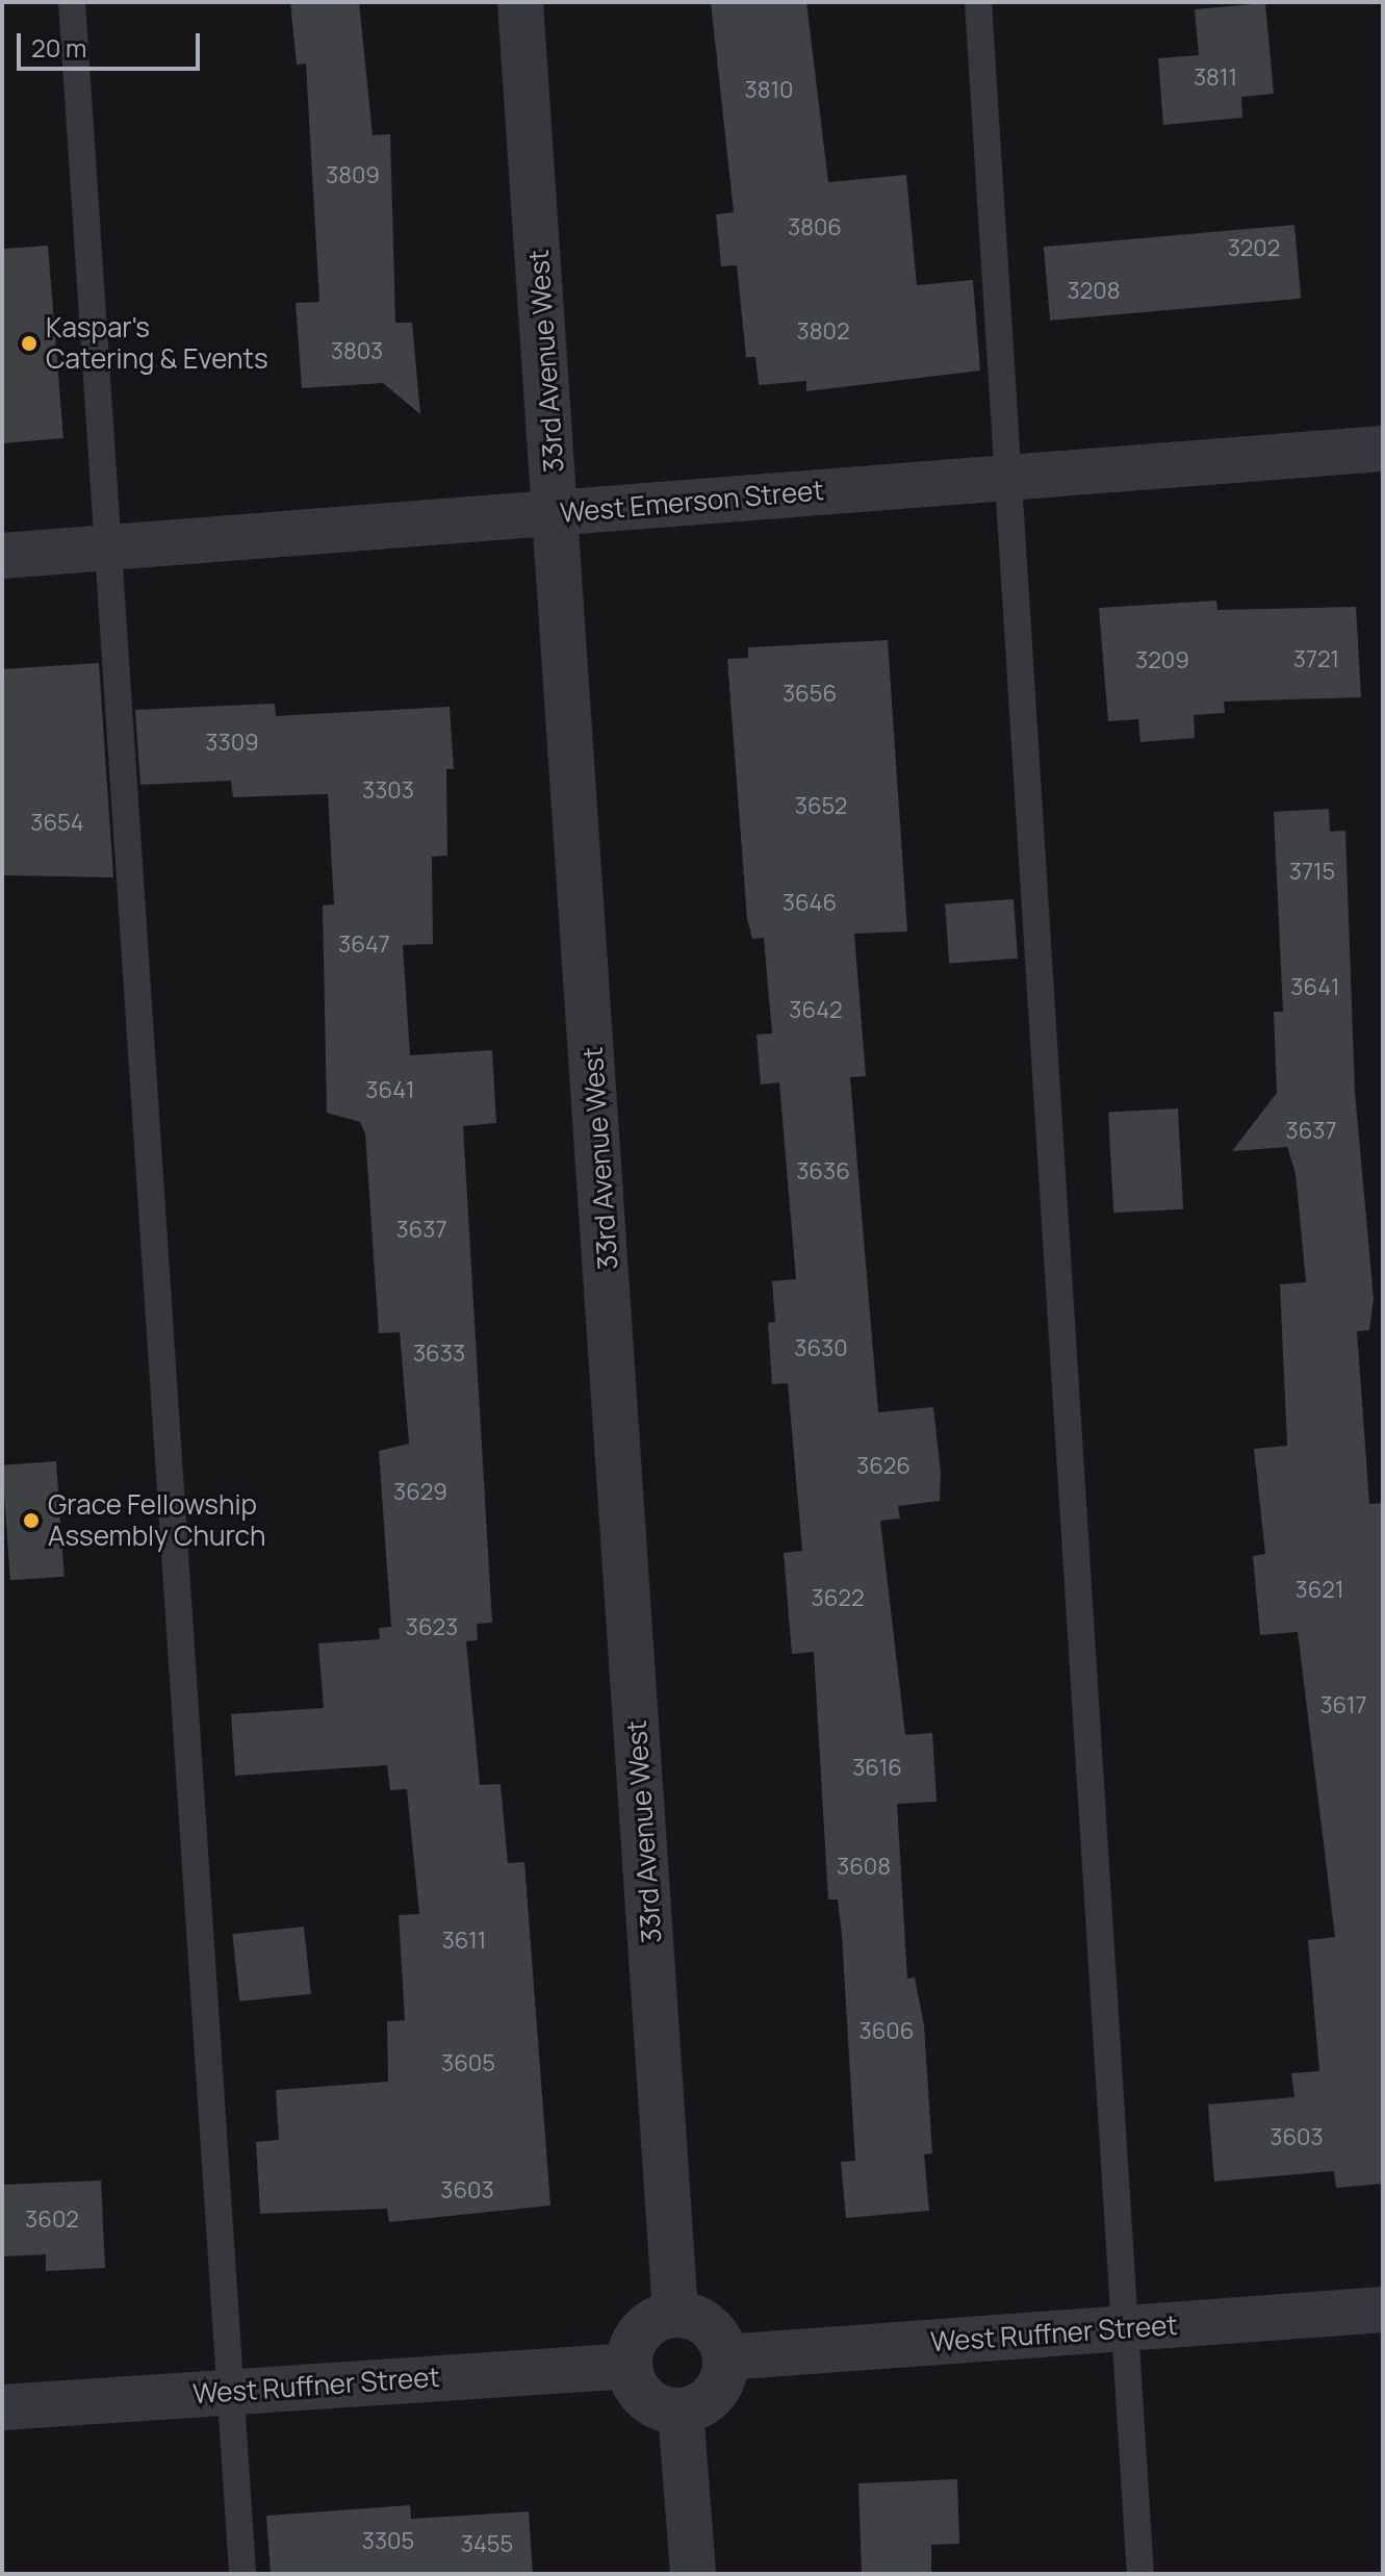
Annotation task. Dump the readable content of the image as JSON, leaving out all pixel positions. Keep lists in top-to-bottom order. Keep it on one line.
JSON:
{"streets":{"street":["33rd Avenue West","West Emerson Street","West Ruffner Street"]},"crossings":[["33rd Avenue West","West Emerson Street"],["33rd Avenue West","West Ruffner Street"]],"places":["Kaspar's Catering & Events","Grace Fellowship Assembly Church"],"house_numbers":["3811","3810","3809","3806","3202","3208","3802","3803","3721","3209","3656","3309","3303","3652","3654","3715","3646","3647","3641","3642","3641","3637","3636","3637","3630","3633","3626","3629","3621","3622","3623","3617","3616","3608","3611","3606","3605","3603","3603","3602","3305","3455"],"scale_bar":"20 m"}
